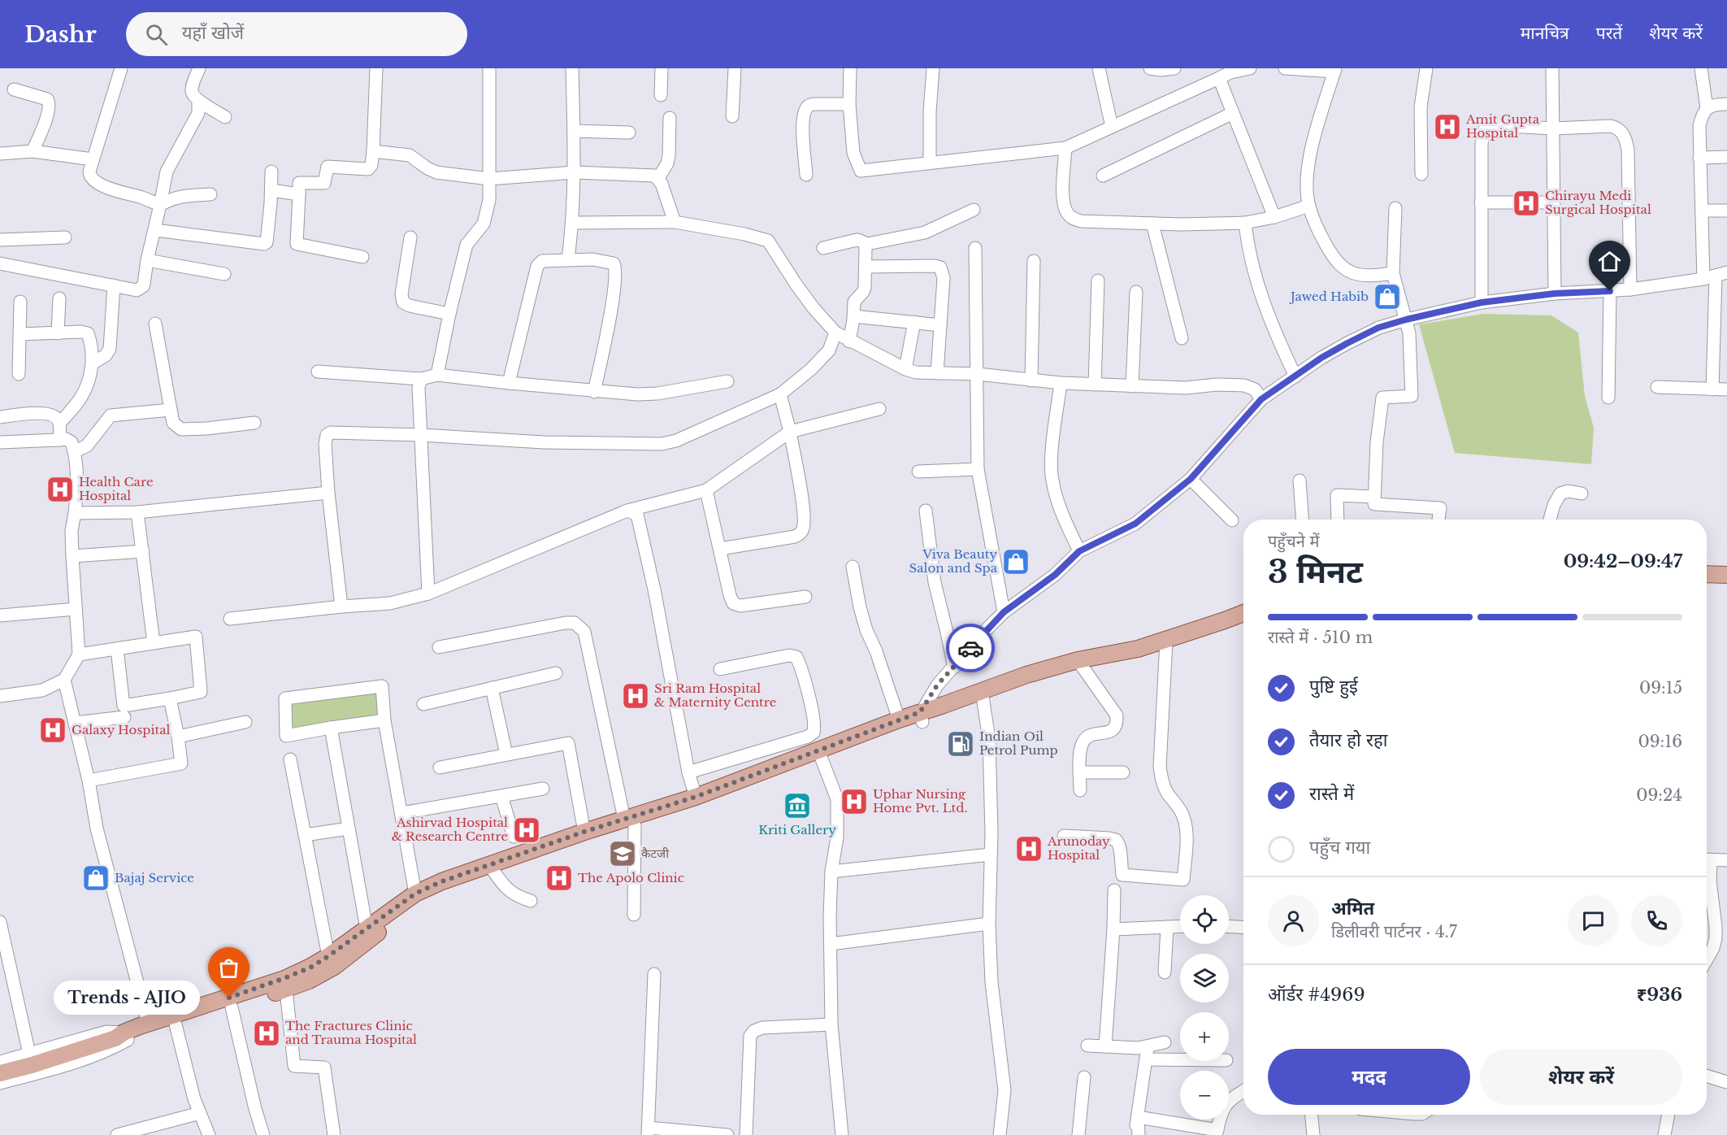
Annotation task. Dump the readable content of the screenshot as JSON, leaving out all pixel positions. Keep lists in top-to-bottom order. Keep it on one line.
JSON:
{"places":{"hospital":["Amit Gupta Hospital","Chirayu Medi Surgical Hospital","Health Care Hospital","Sri Ram Hospital & Maternity Centre","Galaxy Hospital","Uphar Nursing Home Pvt. Ltd.","Ashirvad Hospital & Research Centre","Arunoday Hospital","The Apolo Clinic","The Fractures Clinic and Trauma Hospital"],"shop":["Jawed Habib","Viva Beauty Salon and Spa","Bajaj Service"],"fuel station":["Indian Oil Petrol Pump"],"museum":["Kriti Gallery"],"school or university":["कैटजी"],"other":["Trends - AJIO"]},"page":{"header":"Dashr","search":"यहाँ खोजें","nav":["मानचित्र","परतें","शेयर करें"],"heading":["3 मिनट","पहुँचने में","09:42–09:47"],"panel":["अमित","डिलीवरी पार्टनर · 4.7","ऑर्डर #4969","₹936"],"bar":"रास्ते में · 510 m","list":[["पुष्टि हुई","09:15"],["तैयार हो रहा","09:16"],["रास्ते में","09:24"],"पहुँच गया"],"map_buttons":["+","−"],"bubble":"Trends - AJIO","buttons":["मदद","शेयर करें"]}}
